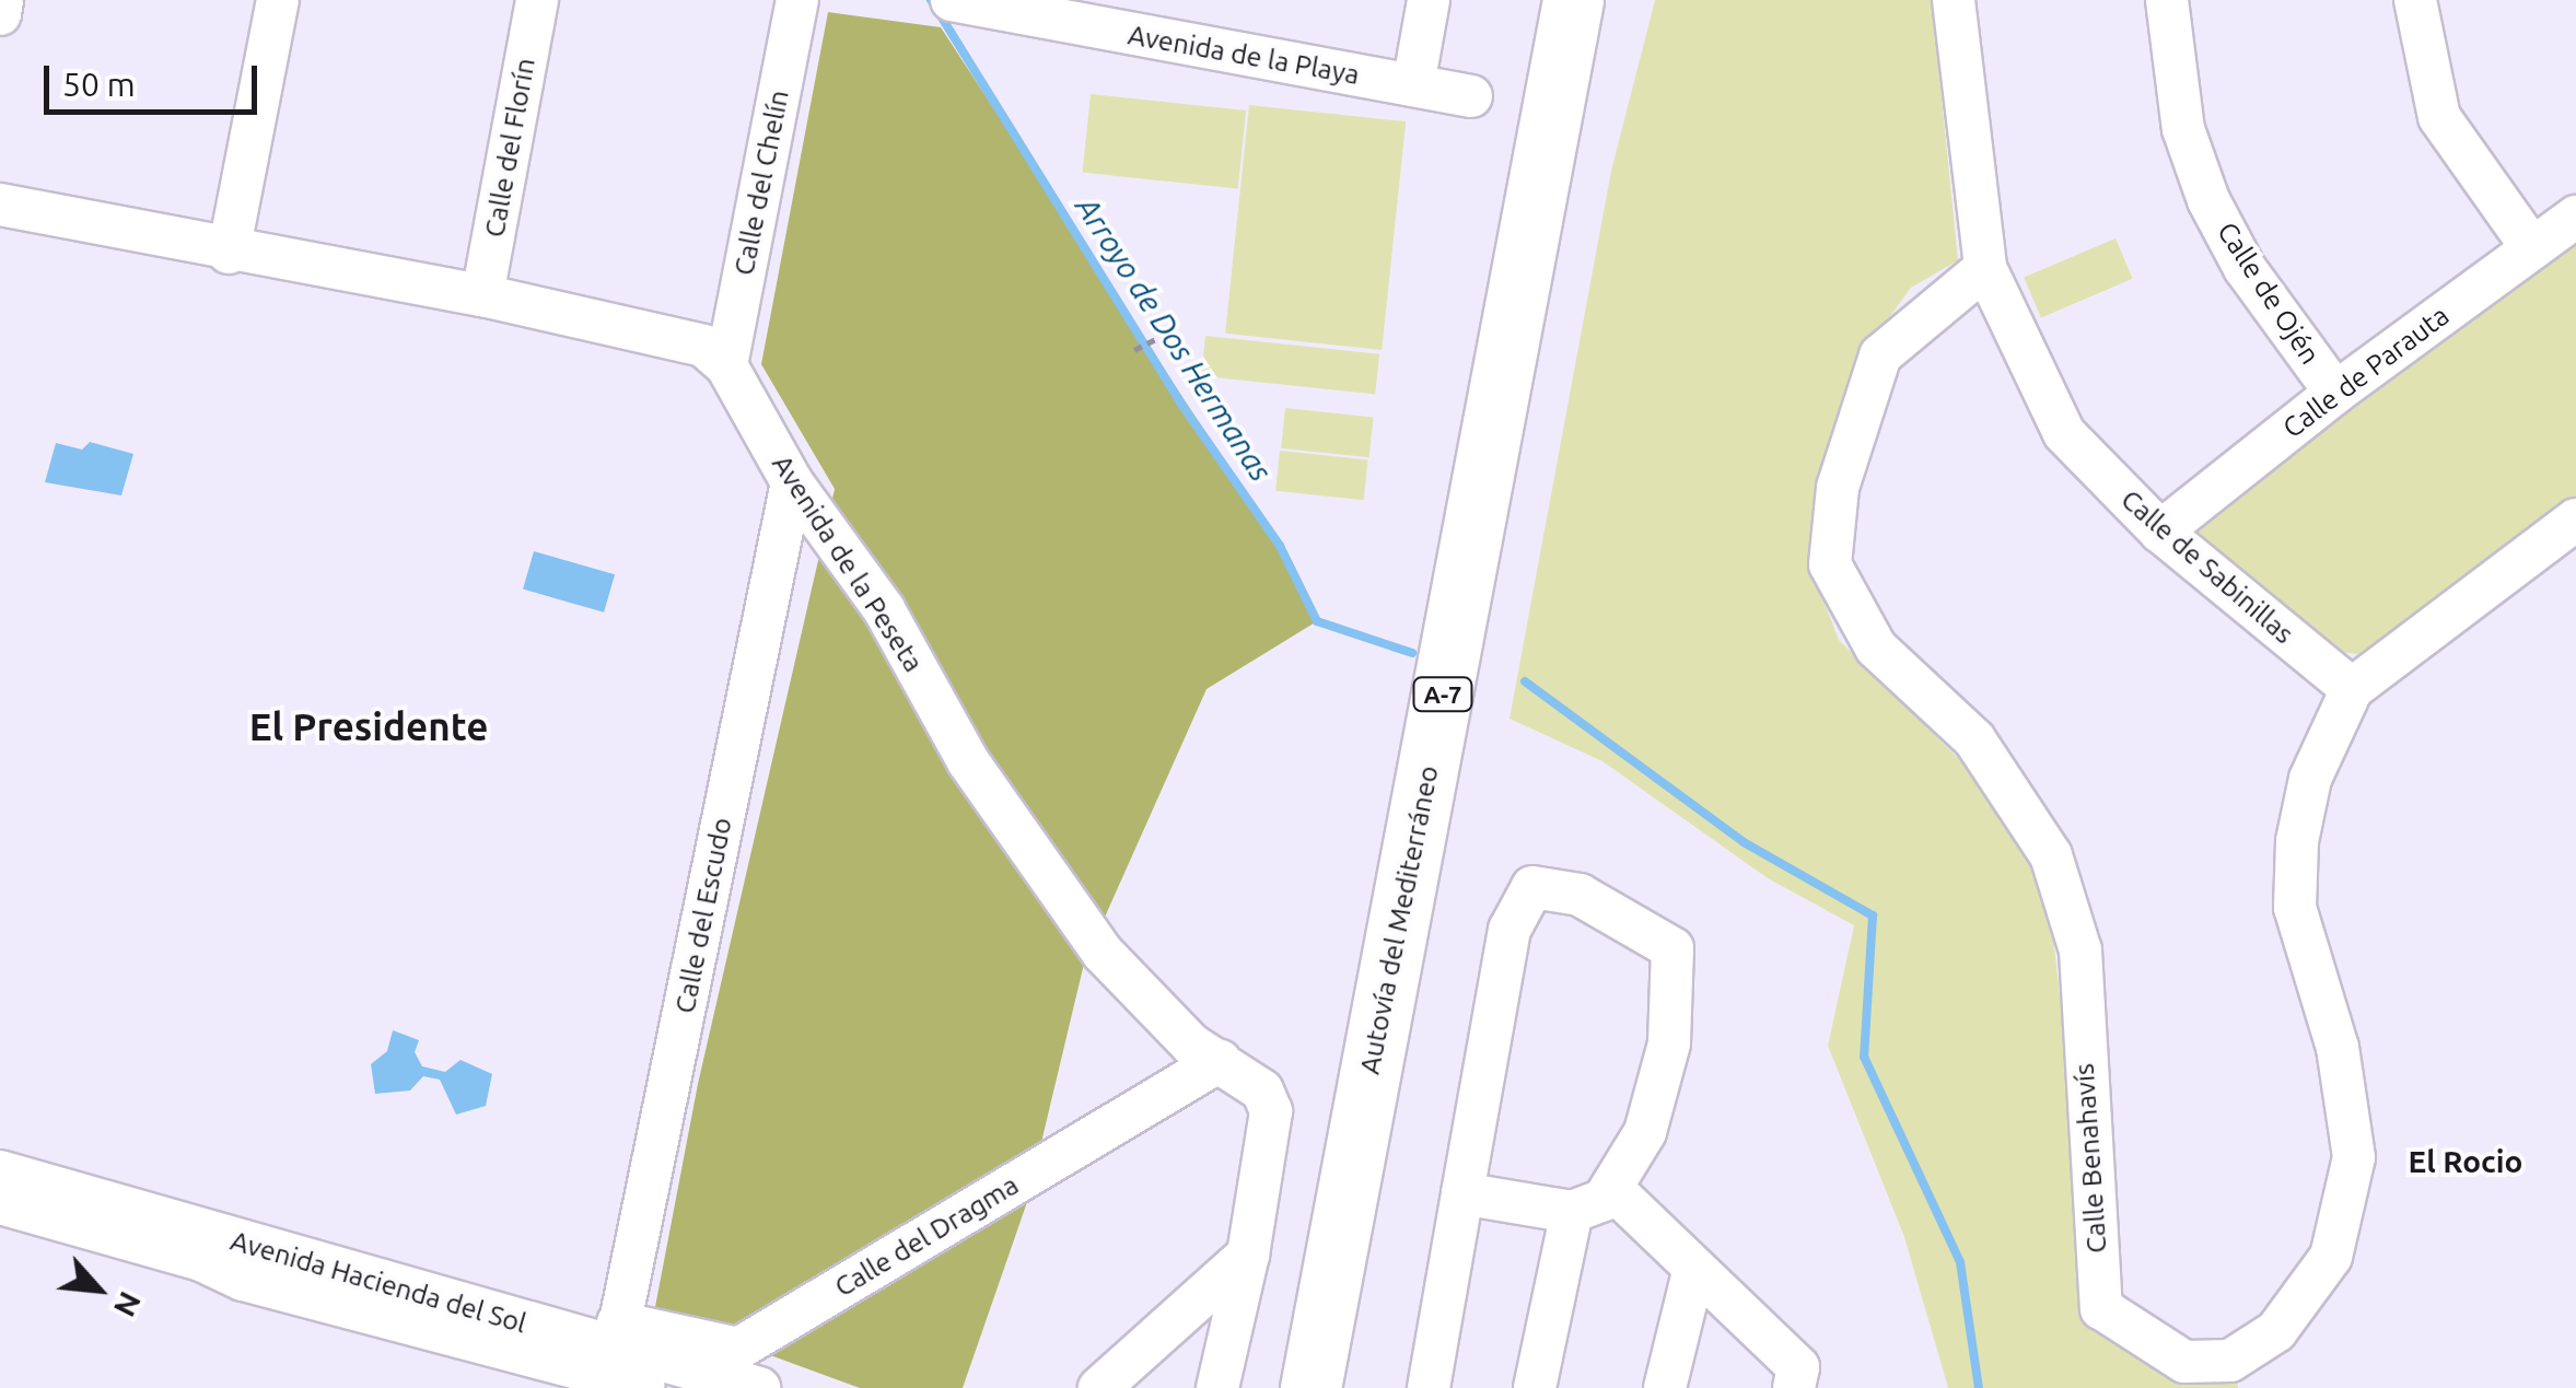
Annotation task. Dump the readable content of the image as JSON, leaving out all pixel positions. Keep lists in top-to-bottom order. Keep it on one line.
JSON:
{"streets":{"highway":["A-7","Autovía del Mediterráneo"],"street":["Avenida de la Playa","Calle del Florín","Calle del Chelín","Calle de Ojén","Calle de Parauta","Avenida de la Peseta","Calle de Sabinillas","Calle del Escudo","Calle Benahavís","Calle del Dragma","Avenida Hacienda del Sol"]},"crossings":[["Calle del Chelín","Avenida de la Peseta"],["Calle de Ojén","Calle de Parauta"],["Calle de Parauta","Calle de Sabinillas"],["Avenida de la Peseta","Calle del Escudo"],["Avenida de la Peseta","Calle del Dragma"],["Calle de Sabinillas","Calle Benahavís"],["Calle del Escudo","Calle del Dragma"],["Calle del Escudo","Avenida Hacienda del Sol"],["Calle del Dragma","Avenida Hacienda del Sol"]],"districts":["El Presidente","El Rocio"],"water":["Arroyo de Dos Hermanas"],"scale_bar":"50 m","north":"bottom right"}
